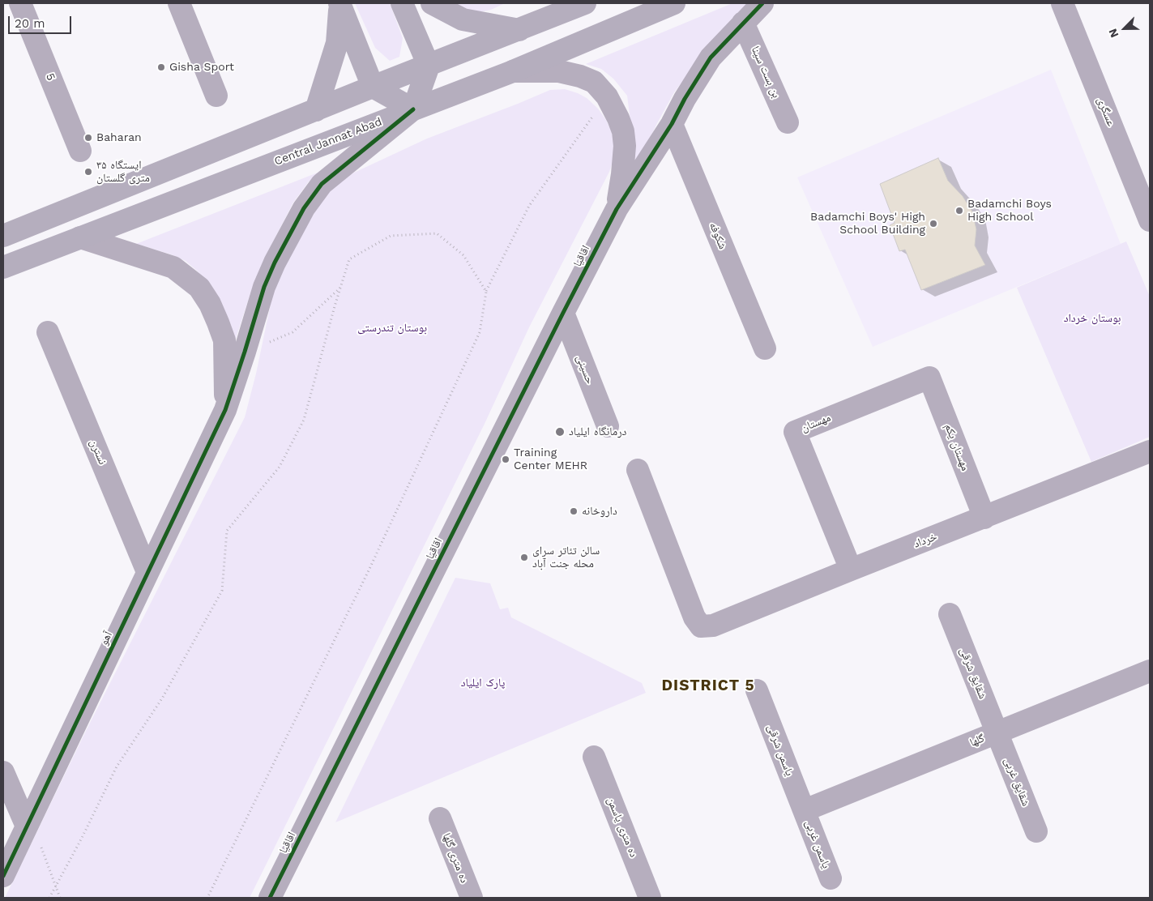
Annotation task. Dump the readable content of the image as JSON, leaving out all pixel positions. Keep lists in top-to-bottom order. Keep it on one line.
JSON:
{"streets":{"main road":["Central Jannat Abad"],"street":["بن بست سینا","5","عسگری","شکوفه","اقاقیا","حسینی","مهستان","مهستان یکم","نسترن","خرداد","آهو","شقایق شرقی","گلها","یاسمن شرقی","شقایق غربی","ده متری یاسمن","یاسمن غربی","ده متری گلها"]},"crossings":[["Central Jannat Abad","آهو"],["اقاقیا","حسینی"],["مهستان","مهستان یکم"],["مهستان","خرداد"],["مهستان یکم","خرداد"],["نسترن","آهو"],["شقایق شرقی","گلها"],["شقایق شرقی","شقایق غربی"],["گلها","یاسمن شرقی"],["گلها","شقایق غربی"],["گلها","یاسمن غربی"],["یاسمن شرقی","یاسمن غربی"]],"districts":["DISTRICT 5"],"parks":["بوستان خرداد","بوستان تندرستی","پارک ایلیاد"],"places":["Gisha Sport","Baharan","ایستگاه ۳۵ متری گلستان","Badamchi Boys High School","Badamchi Boys' High School Building","درمانگاه ایلیاد","Training Center MEHR","داروخانه","سالن تئاتر سرای محله جنت آباد"],"scale_bar":"20 m","north":"bottom left"}
